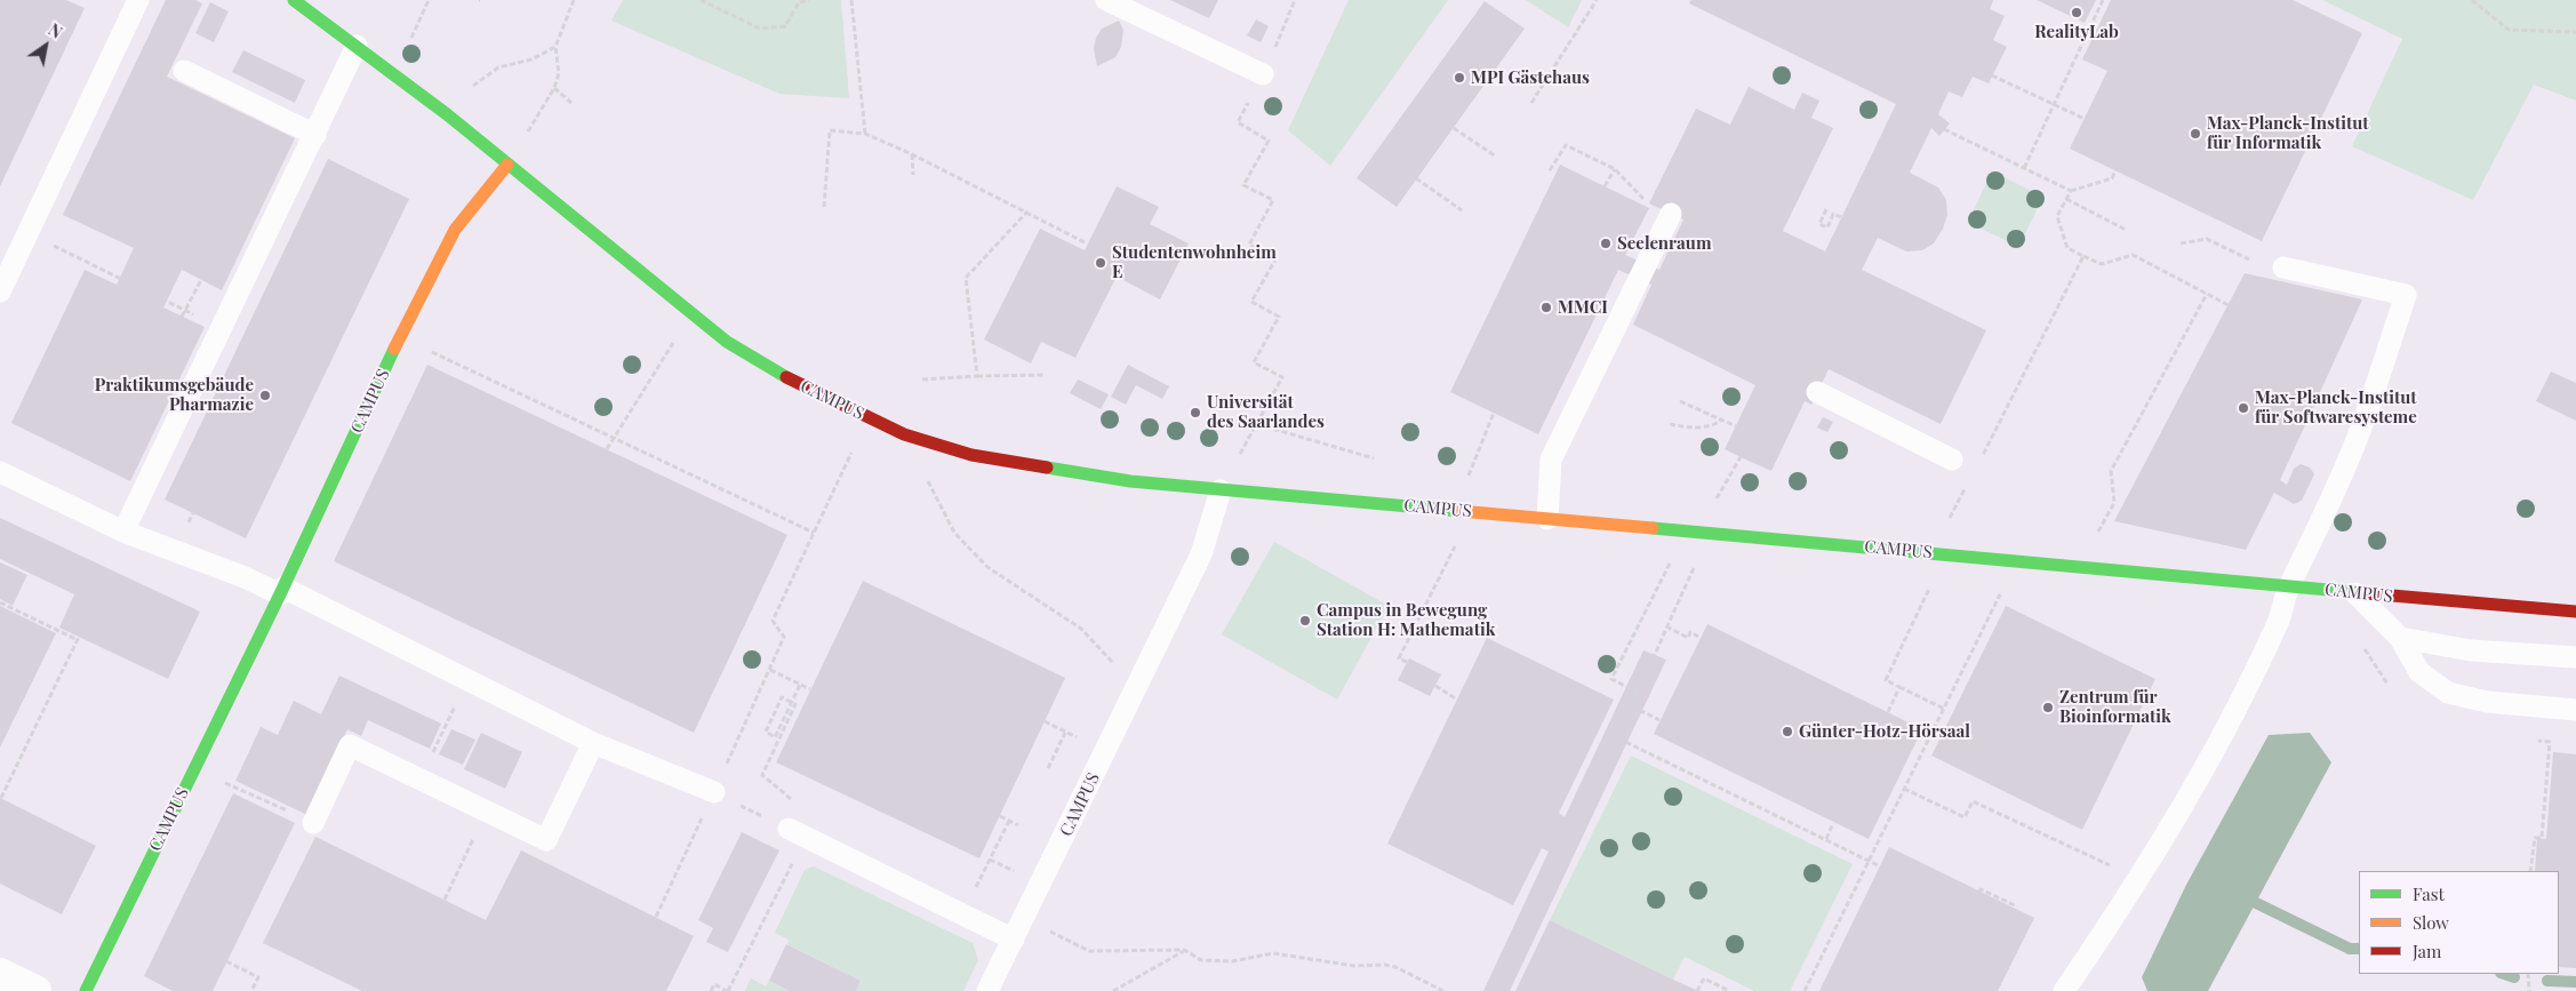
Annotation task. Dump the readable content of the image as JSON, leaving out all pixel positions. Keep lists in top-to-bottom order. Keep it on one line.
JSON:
{"streets":{"street":["CAMPUS"]},"places":["RealityLab","MPI Gästehaus","Max-Planck-Institut für Informatik","Seelenraum","Studentenwohnheim E","MMCI","Praktikumsgebäude Pharmazie","Max-Planck-Institut für Softwaresysteme","Universität des Saarlandes","Campus in Bewegung Station H: Mathematik","Zentrum für Bioinformatik","Günter-Hotz-Hörsaal"],"legend":["Fast","Slow","Jam"],"north":"top right"}
